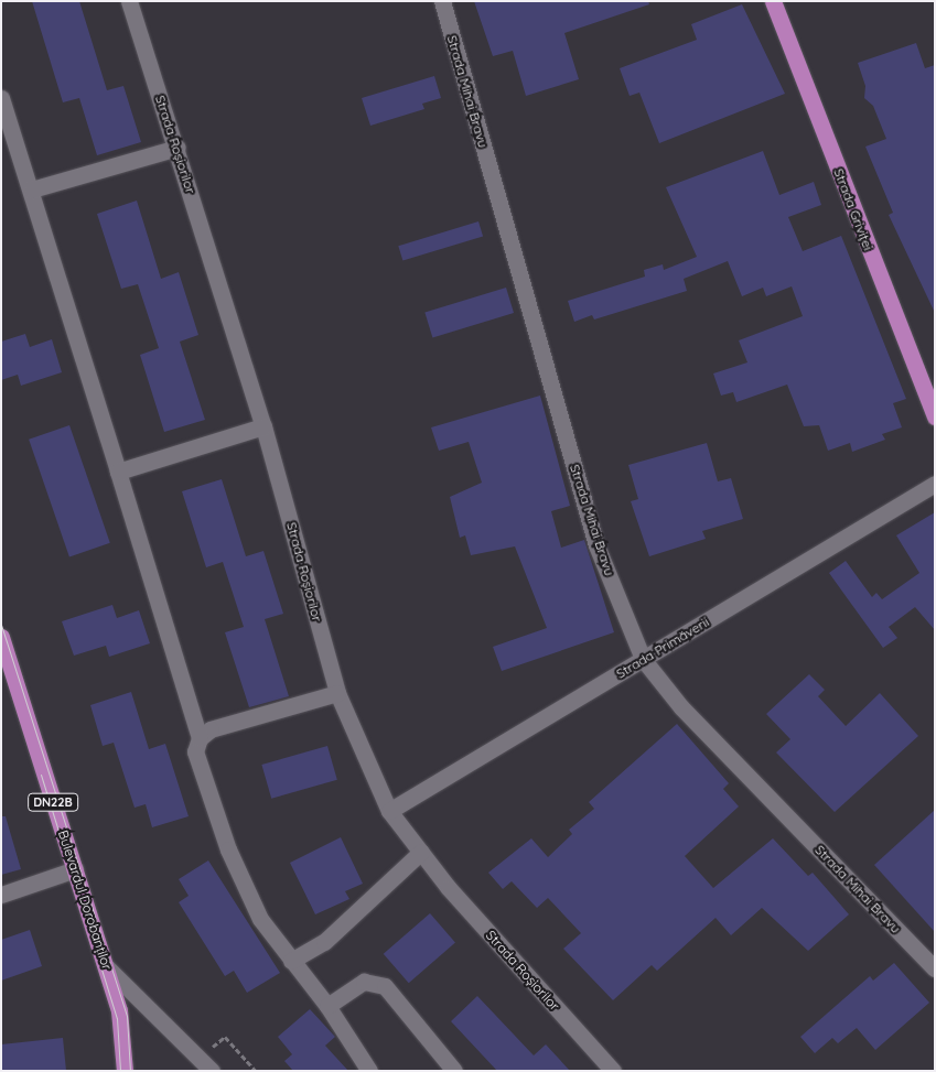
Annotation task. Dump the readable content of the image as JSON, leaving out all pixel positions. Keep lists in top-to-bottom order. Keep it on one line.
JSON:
{"streets":{"main road":["Strada Griviței","DN22B","Bulevardul Dorobanților"],"street":["Strada Mihai Bravu","Strada Roșiorilor","Strada Primăverii"]},"crossings":[["Strada Mihai Bravu","Strada Primăverii"],["Strada Roșiorilor","Strada Primăverii"]]}
